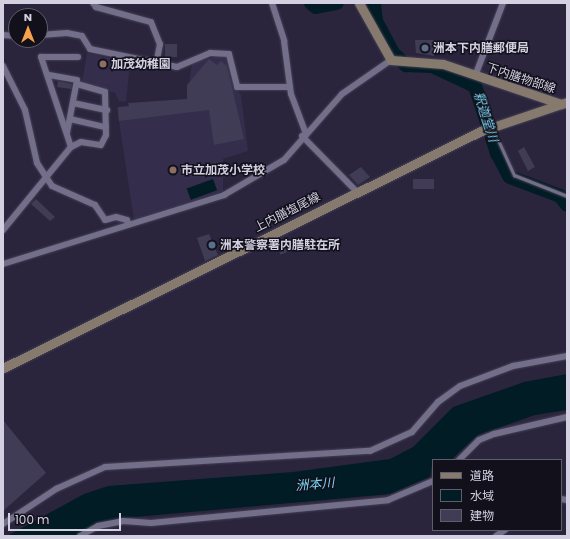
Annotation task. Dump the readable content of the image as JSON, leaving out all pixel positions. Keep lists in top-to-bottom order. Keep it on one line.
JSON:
{"streets":{"main road":["下内膳物部線","上内膳塩尾線"]},"crossings":[["下内膳物部線","上内膳塩尾線"]],"water":["釈迦堂川","洲本川"],"places":["洲本下内膳郵便局","加茂幼稚園","市立加茂小学校","洲本警察署内膳駐在所"],"legend":["道路","水域","建物"],"scale_bar":"100 m","north":"top"}
